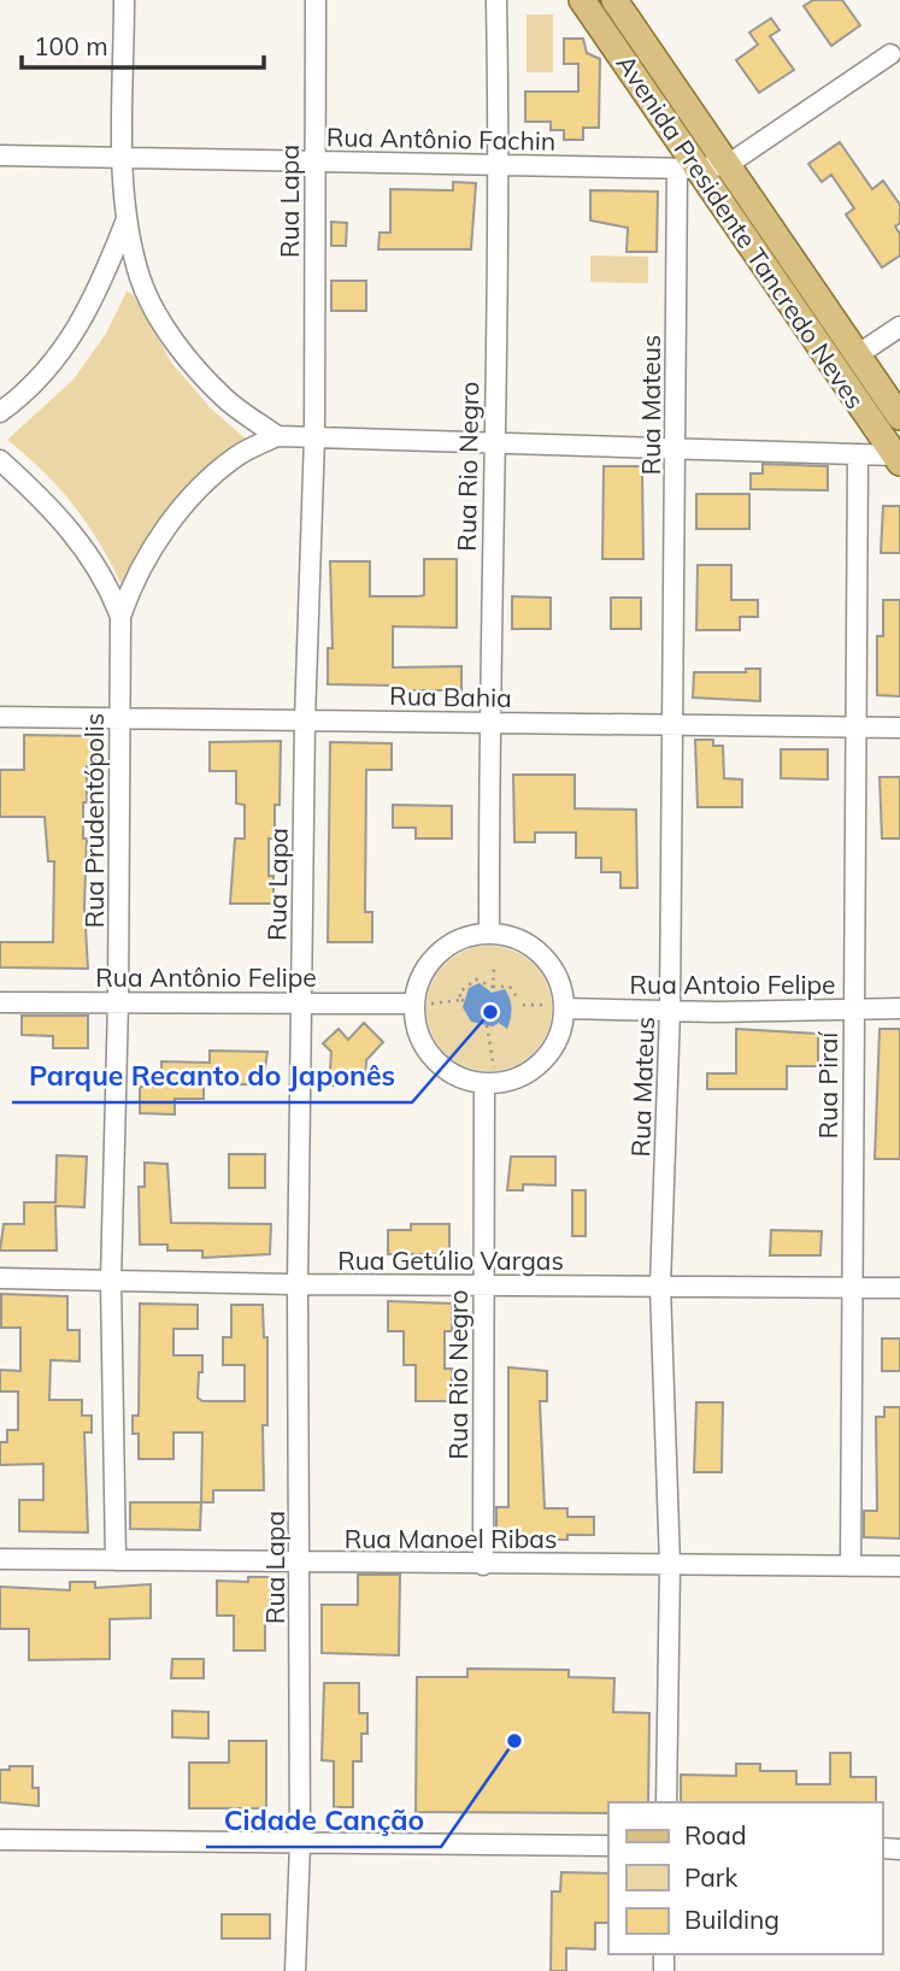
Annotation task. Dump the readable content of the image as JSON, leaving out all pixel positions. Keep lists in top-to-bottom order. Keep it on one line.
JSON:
{"streets":{"main road":["Avenida Presidente Tancredo Neves"],"street":["Rua Antônio Fachin","Rua Lapa","Rua Mateus","Rua Rio Negro","Rua Bahia","Rua Prudentópolis","Rua Antônio Felipe","Rua Antoio Felipe","Rua Piraí","Rua Getúlio Vargas","Rua Manoel Ribas"]},"crossings":[["Rua Antônio Fachin","Rua Lapa"],["Rua Antônio Fachin","Avenida Presidente Tancredo Neves"],["Rua Antônio Fachin","Rua Mateus"],["Rua Antônio Fachin","Rua Rio Negro"],["Rua Lapa","Rua Bahia"],["Rua Lapa","Rua Prudentópolis"],["Rua Lapa","Rua Antônio Felipe"],["Rua Lapa","Rua Getúlio Vargas"],["Rua Lapa","Rua Manoel Ribas"],["Avenida Presidente Tancredo Neves","Rua Mateus"],["Avenida Presidente Tancredo Neves","Rua Prudentópolis"],["Rua Mateus","Rua Bahia"],["Rua Mateus","Rua Prudentópolis"],["Rua Mateus","Rua Antoio Felipe"],["Rua Mateus","Rua Getúlio Vargas"],["Rua Mateus","Rua Manoel Ribas"],["Rua Rio Negro","Rua Bahia"],["Rua Rio Negro","Rua Prudentópolis"],["Rua Rio Negro","Rua Antônio Felipe"],["Rua Rio Negro","Rua Antoio Felipe"],["Rua Rio Negro","Rua Getúlio Vargas"],["Rua Rio Negro","Rua Manoel Ribas"],["Rua Bahia","Rua Prudentópolis"],["Rua Bahia","Rua Piraí"],["Rua Prudentópolis","Rua Antônio Felipe"],["Rua Prudentópolis","Rua Piraí"],["Rua Prudentópolis","Rua Getúlio Vargas"],["Rua Prudentópolis","Rua Manoel Ribas"],["Rua Antônio Felipe","Rua Antoio Felipe"],["Rua Antoio Felipe","Rua Piraí"],["Rua Piraí","Rua Getúlio Vargas"],["Rua Piraí","Rua Manoel Ribas"]],"places":["Parque Recanto do Japonês","Cidade Canção"],"legend":["Road","Park","Building"],"scale_bar":"100 m"}
